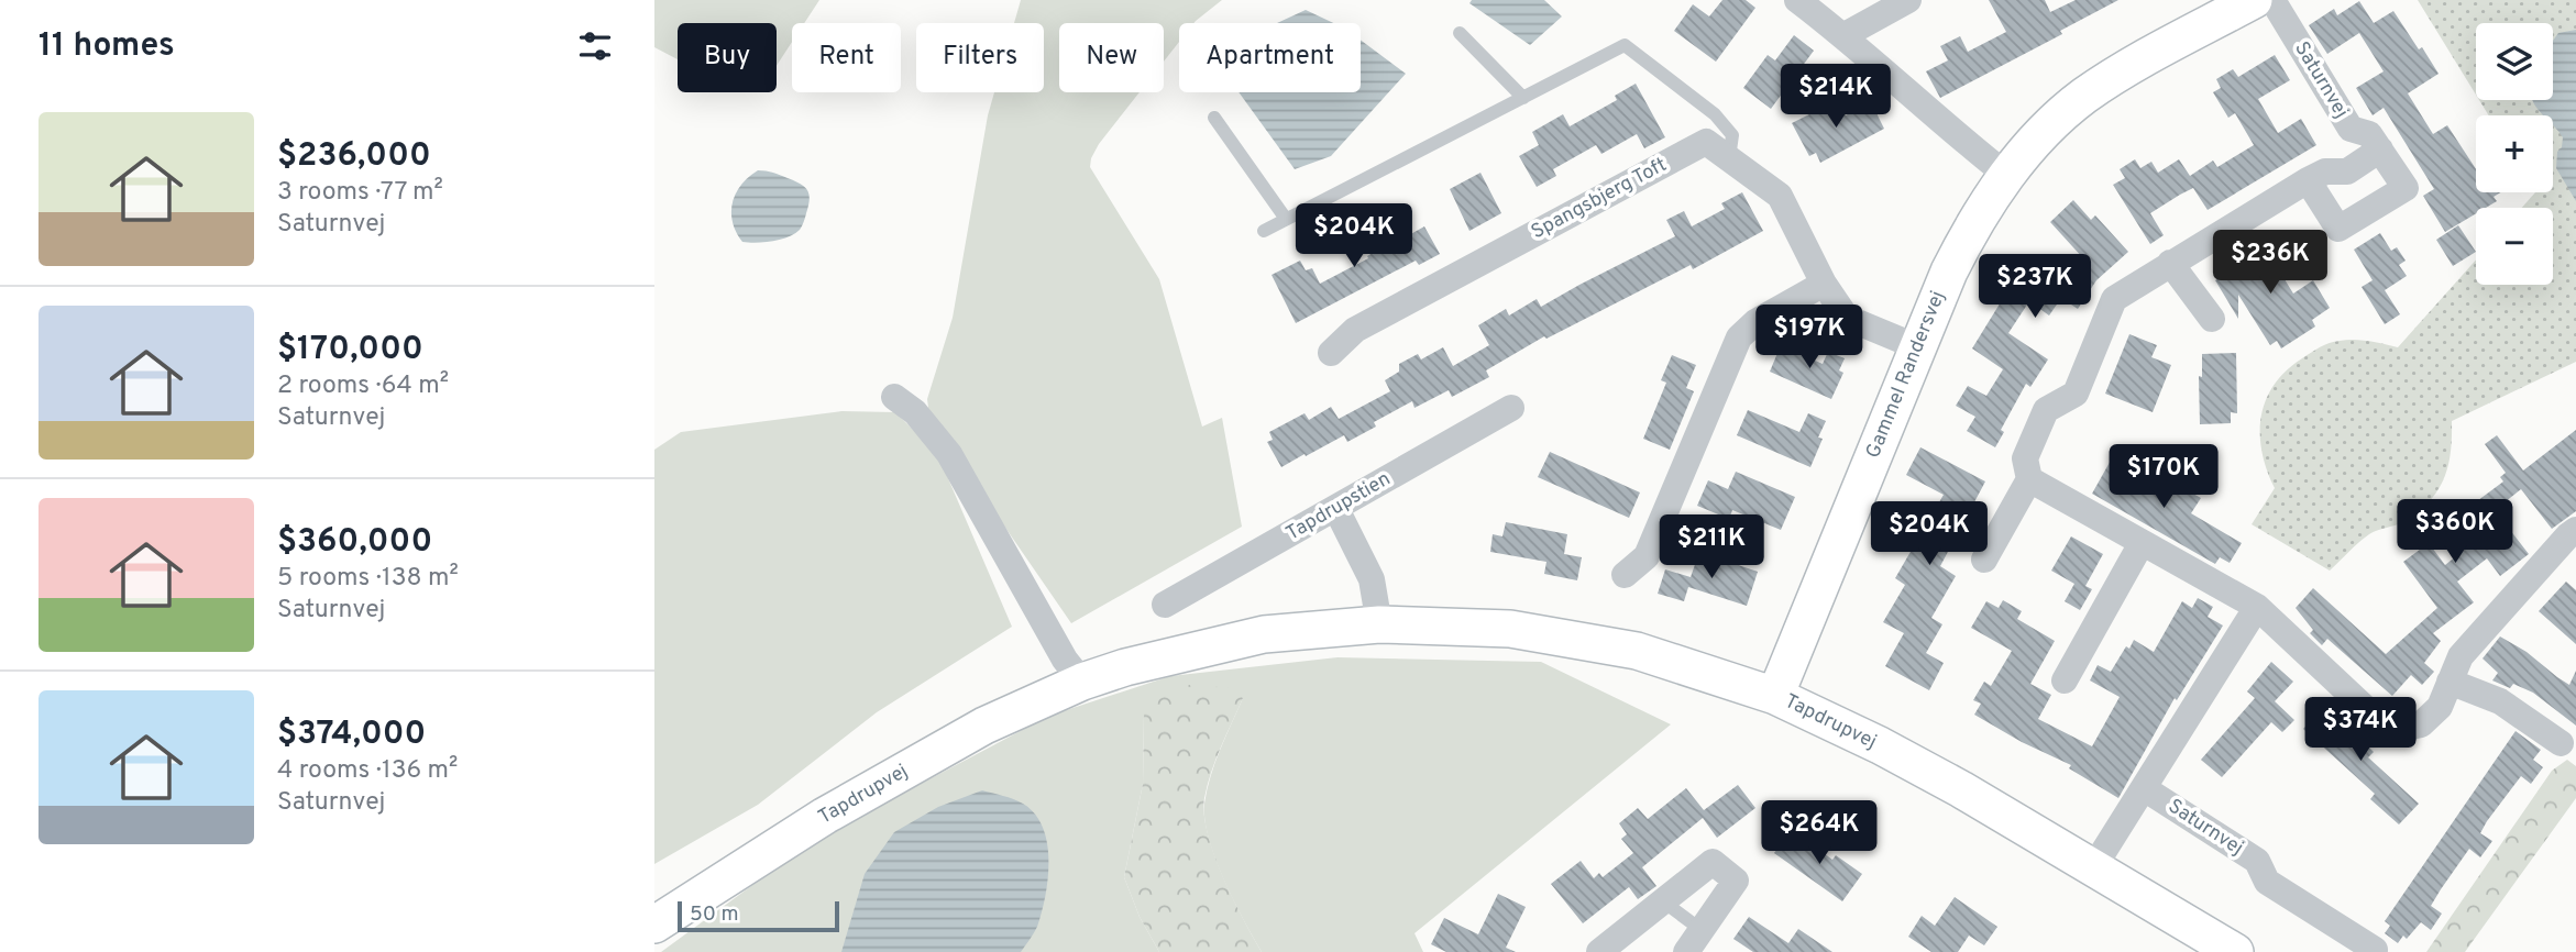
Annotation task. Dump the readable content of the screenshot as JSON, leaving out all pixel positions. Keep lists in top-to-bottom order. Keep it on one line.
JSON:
{"streets":{"street":["Saturnvej","Spangsbjerg Toft","Gammel Randersvej","Tapdrupstien","Tapdrupvej"]},"crossings":[["Spangsbjerg Toft","Gammel Randersvej"],["Gammel Randersvej","Tapdrupvej"]],"scale_bar":"50 m","page":{"heading":"11 homes","map_buttons":["+","−"],"chip":["Buy","Rent","Filters","New","Apartment"],"price":["$214K","$204K","$236K","$237K","$197K","$170K","$360K","$204K","$211K","$374K","$264K"],"list":[{"name":"$236,000","note":"3 rooms · 77 m² · Saturnvej"},{"name":"$170,000","note":"2 rooms · 64 m² · Saturnvej"},{"name":"$360,000","note":"5 rooms · 138 m² · Saturnvej"},{"name":"$374,000","note":"4 rooms · 136 m² · Saturnvej"}],"scale":"50 m"}}
